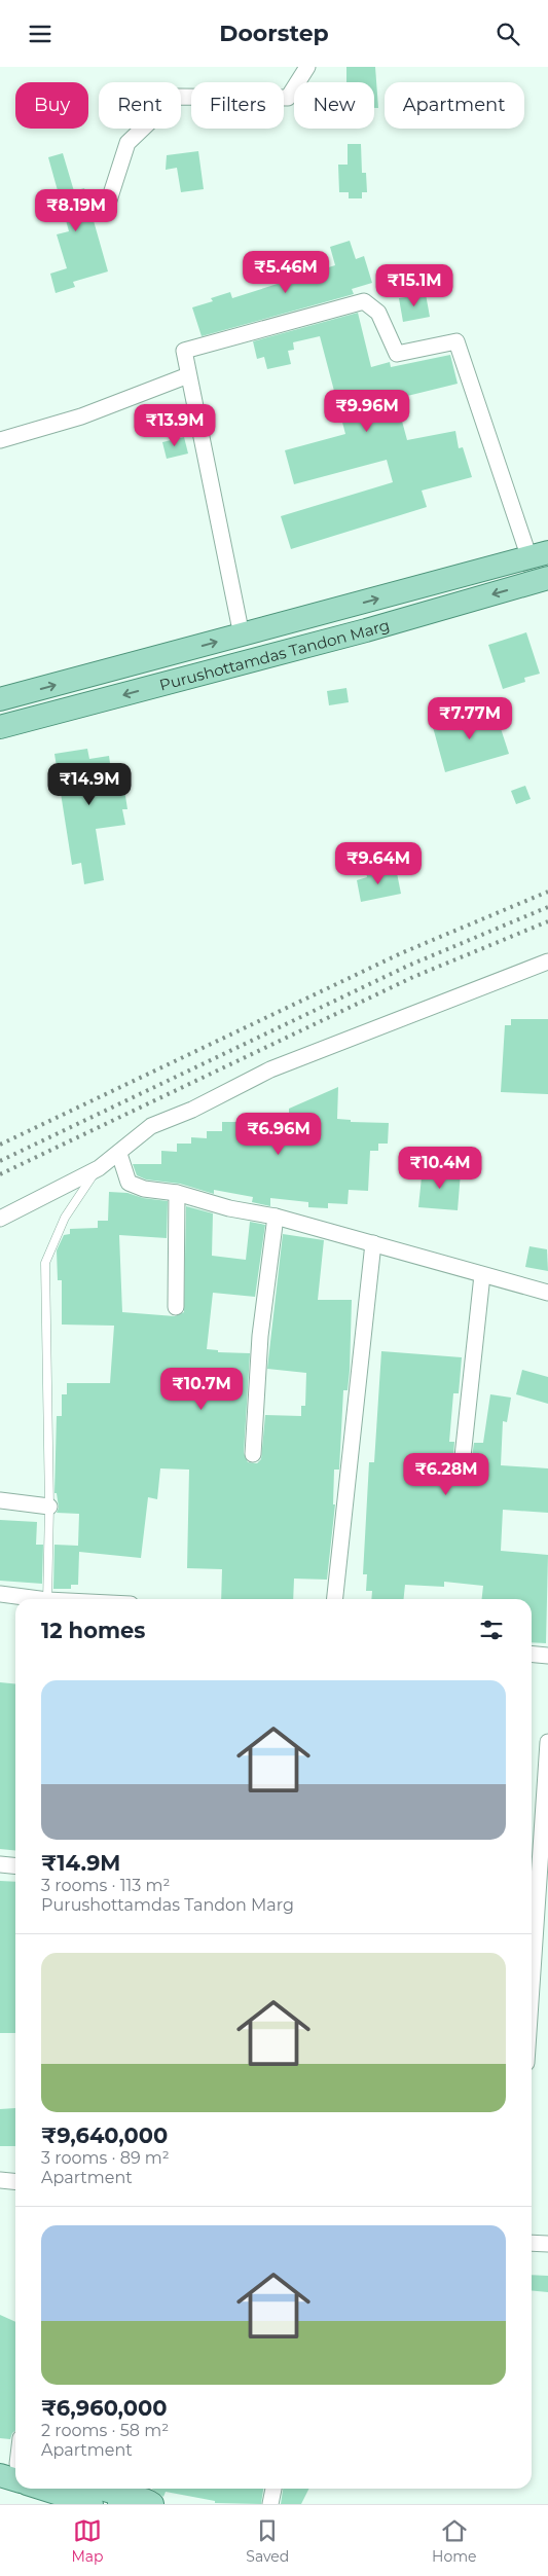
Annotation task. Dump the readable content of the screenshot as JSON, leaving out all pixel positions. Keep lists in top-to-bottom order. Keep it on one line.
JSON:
{"streets":{"main road":["Purushottamdas Tandon Marg"]},"page":{"header":"Doorstep","chip":["Buy","Rent","Filters","New","Apartment"],"price":["₹8.19M","₹5.46M","₹15.1M","₹9.96M","₹13.9M","₹7.77M","₹14.9M","₹9.64M","₹6.96M","₹10.4M","₹10.7M","₹6.28M"],"heading":"12 homes","list":[{"name":"₹14.9M","note":"3 rooms · 113 m² · Purushottamdas Tandon Marg"},{"name":"₹9,640,000","note":"3 rooms · 89 m² · Apartment"},{"name":"₹6,960,000","note":"2 rooms · 58 m² · Apartment"}],"tabs":["Map","Saved","Home"]}}
